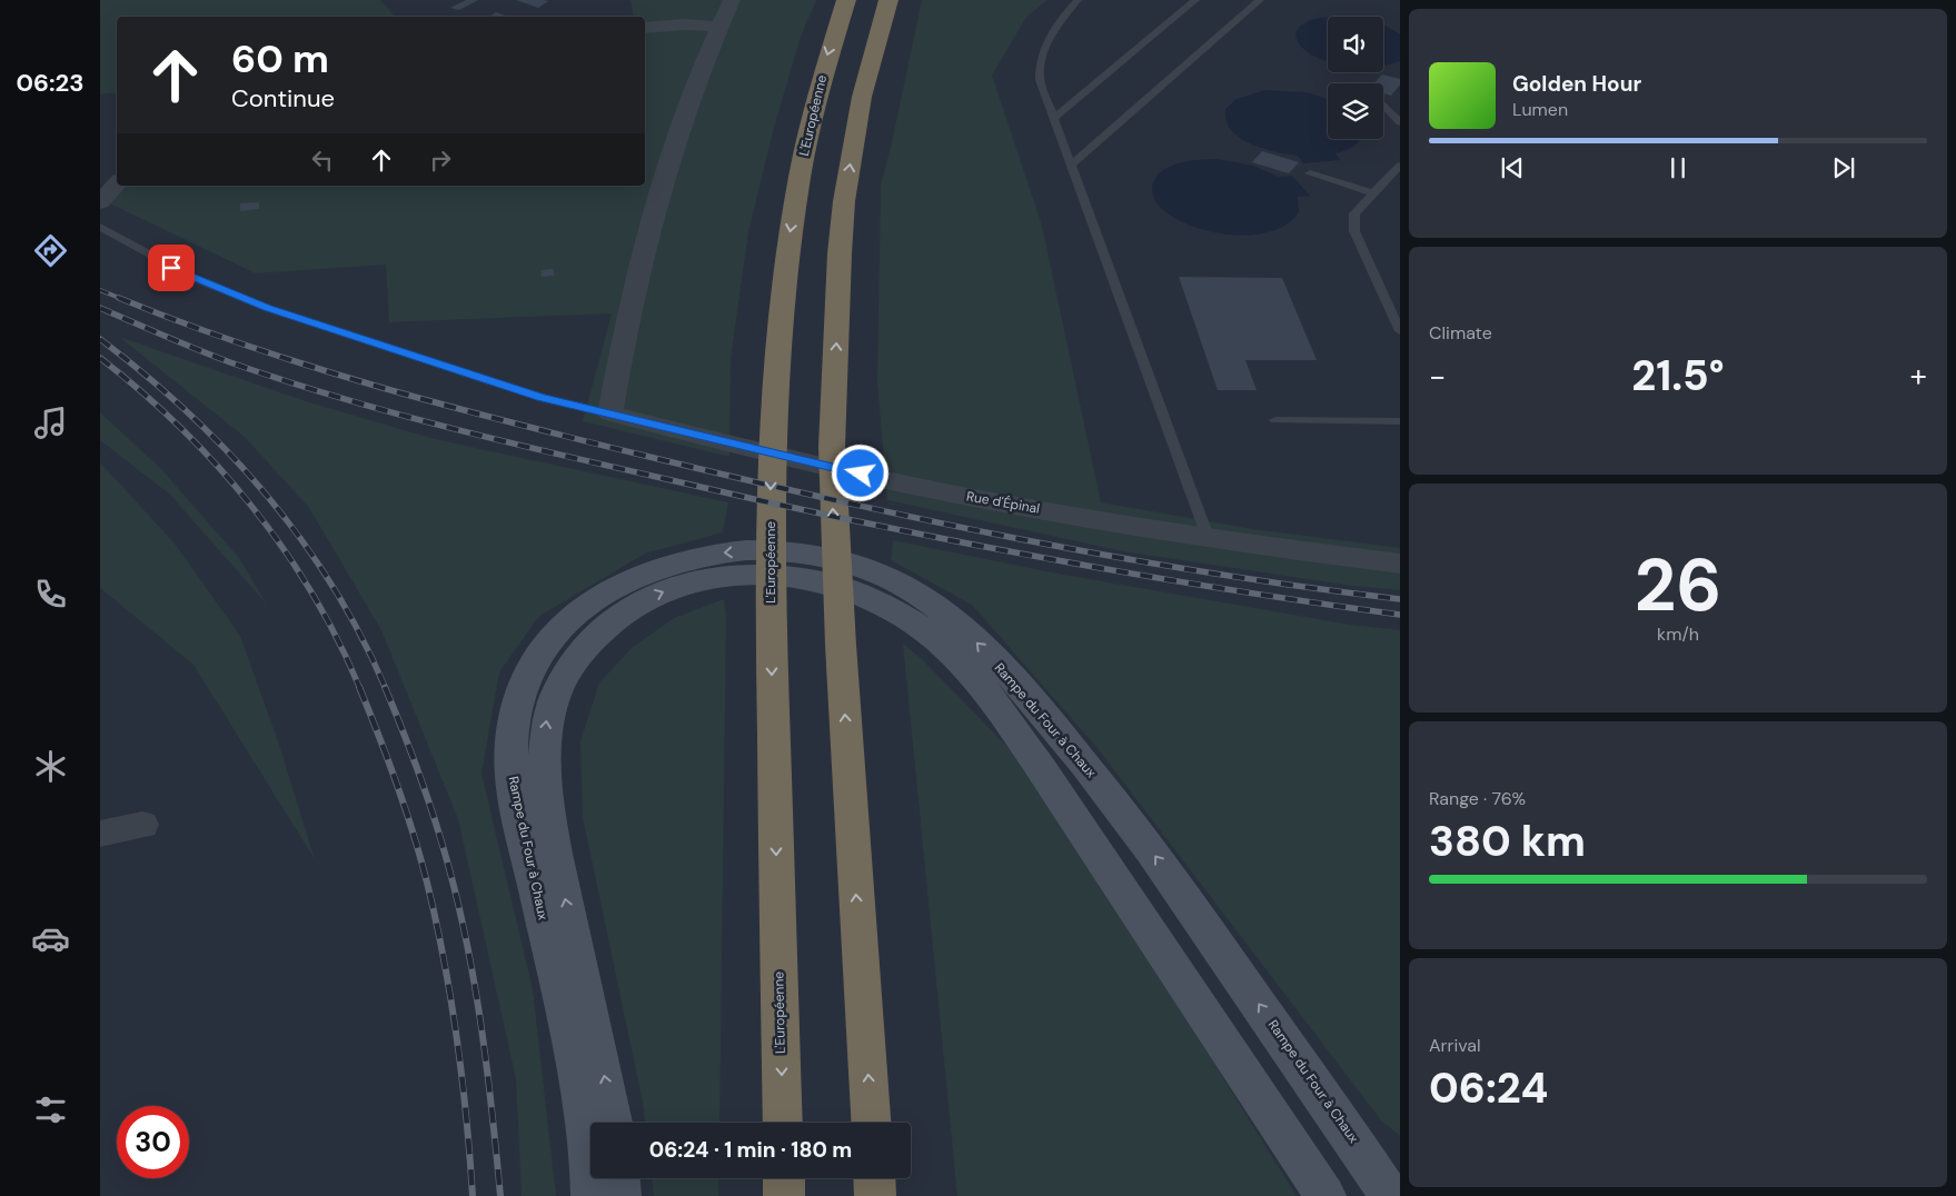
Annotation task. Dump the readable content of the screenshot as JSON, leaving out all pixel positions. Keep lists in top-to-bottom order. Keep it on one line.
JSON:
{"streets":{"highway":["L'Européenne"],"main road":["Rampe du Four à Chaux"],"street":["Rue d'Épinal"]},"page":{"tabs":"06:23","turn":["60 m","Continue"],"song":["Golden Hour","Lumen"],"tile":["Climate",["26","km/h"],["Range · 76%","380 km"],["Arrival","06:24"]],"heat":["−","21.5°","+"],"limit":"30","trip":"06:24 · 1 min · 180 m"}}
